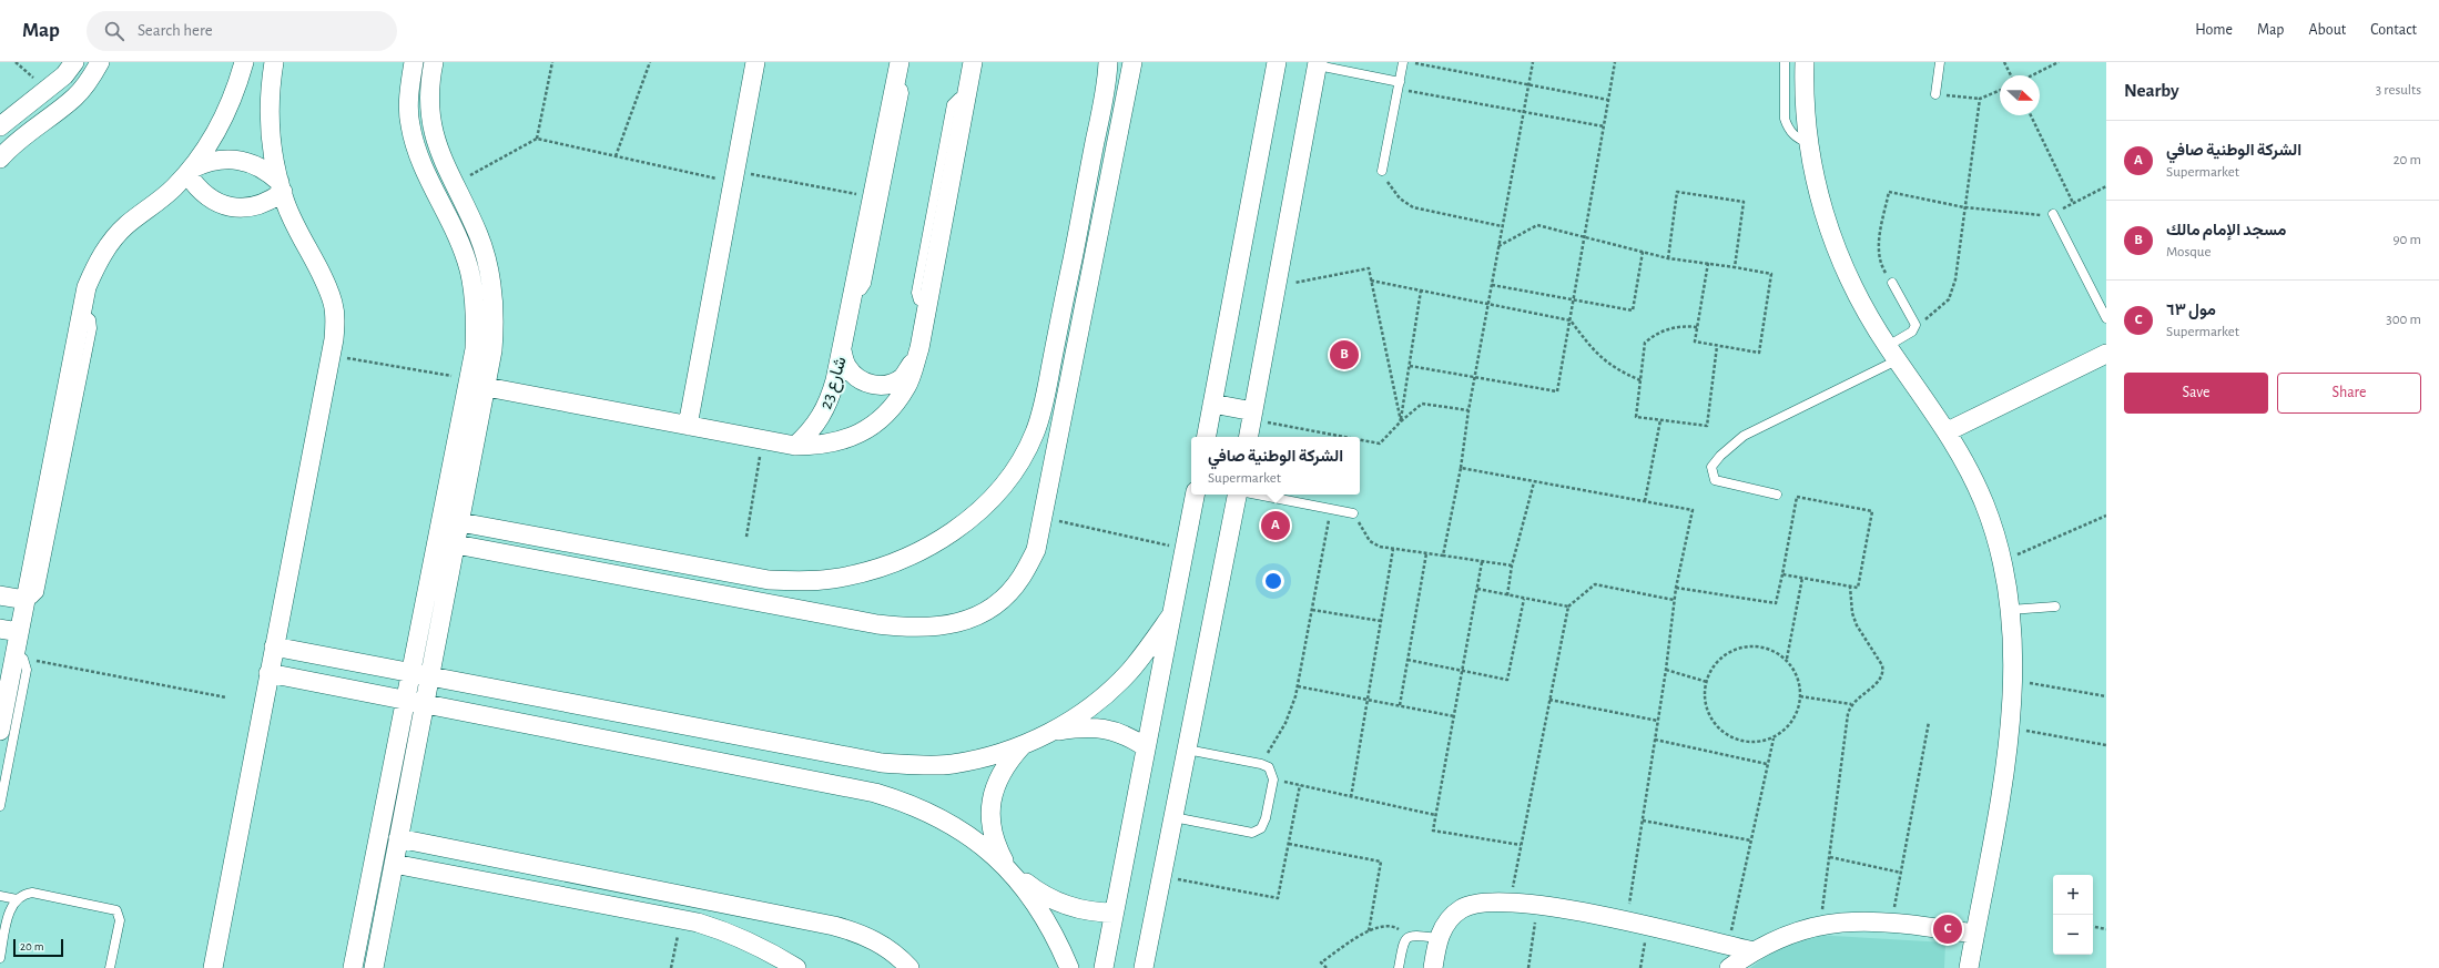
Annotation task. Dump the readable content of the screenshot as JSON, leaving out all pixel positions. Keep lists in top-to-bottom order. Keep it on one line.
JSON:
{"streets":{"street":["شارع 23"]},"scale_bar":"20 m","north":"right","page":{"header":"Map","search":"Search here","nav":["Home","Map","About","Contact"],"heading":["Nearby","3 results"],"list":[{"mark":"A","name":"الشركة الوطنية صافي","note":"Supermarket","value":"20 m"},{"mark":"B","name":"مسجد الإمام مالك","note":"Mosque","value":"90 m"},{"mark":"C","name":"مول ٦٣","note":"Supermarket","value":"300 m"}],"pins":["B","A","C"],"buttons":["Save","Share"],"popup":["الشركة الوطنية صافي","Supermarket"],"map_buttons":["+","−"],"scale":"20 m"}}
